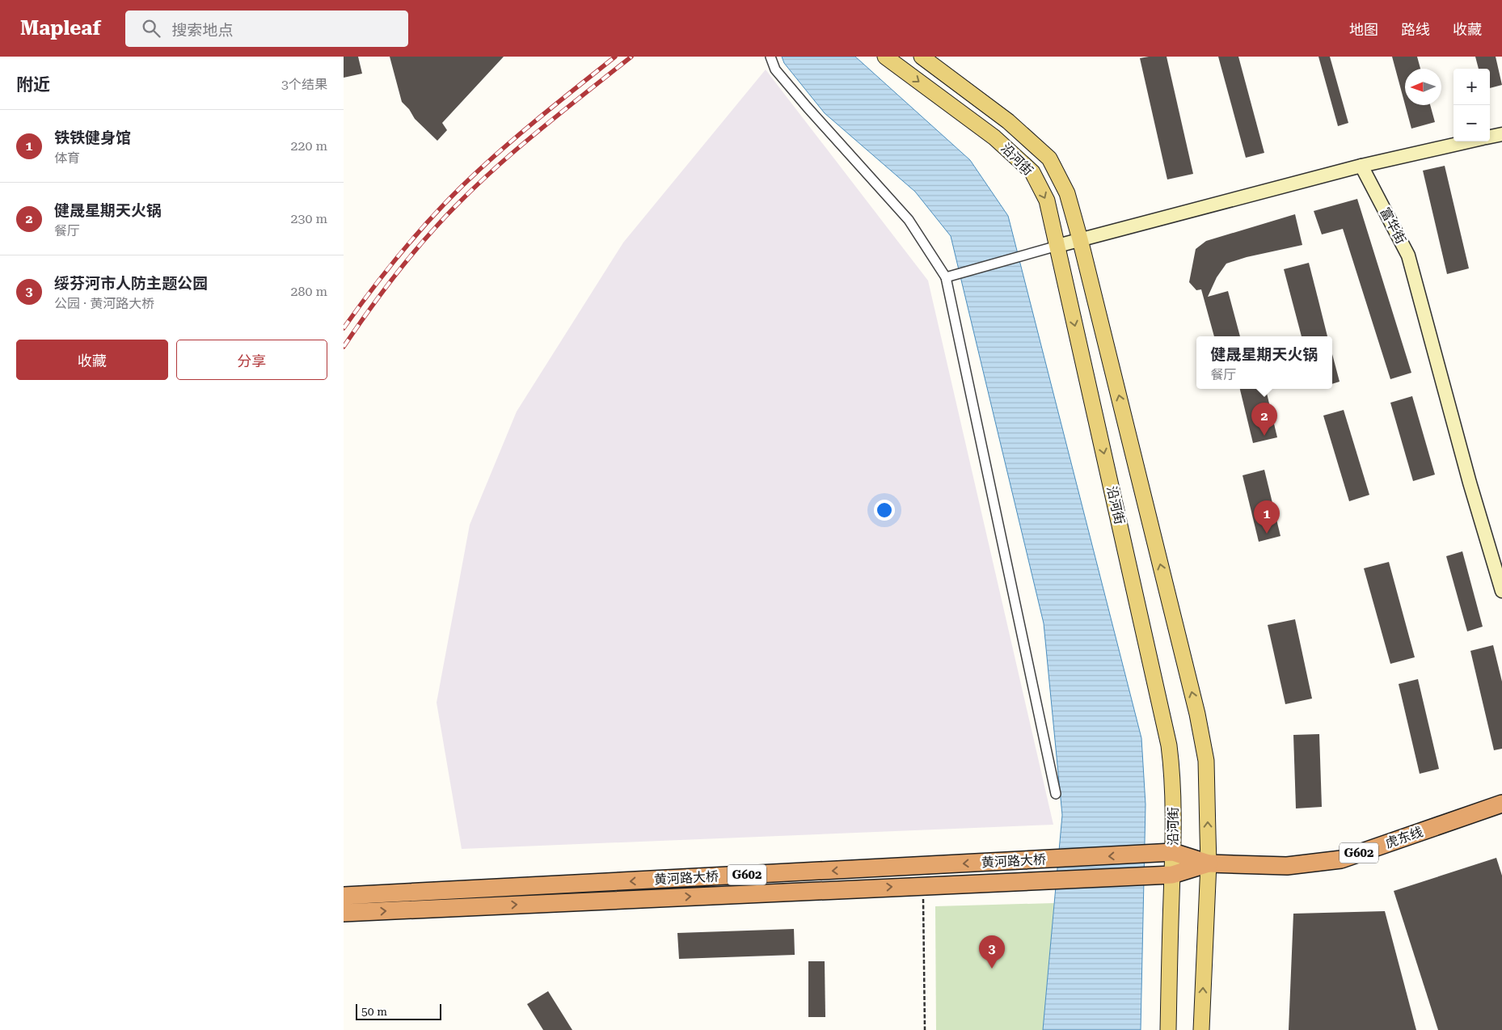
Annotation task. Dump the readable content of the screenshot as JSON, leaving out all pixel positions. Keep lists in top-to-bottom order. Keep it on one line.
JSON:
{"streets":{"highway":["虎东线","G602","黄河路大桥"],"main road":["沿河街"],"street":["富华街"]},"crossings":[["沿河街","虎东线"],["沿河街","G602"],["沿河街","黄河路大桥"],["虎东线","G602"],["G602","黄河路大桥"]],"scale_bar":"50 m","north":"left","page":{"header":"Mapleaf","search":"搜索地点","nav":["地图","路线","收藏"],"heading":["附近","3个结果"],"map_buttons":["+","−"],"list":[{"mark":"1","name":"铁铁健身馆","note":"体育","value":"220 m"},{"mark":"2","name":"健晟星期天火锅","note":"餐厅","value":"230 m"},{"mark":"3","name":"绥芬河市人防主题公园","note":"公园 · 黄河路大桥","value":"280 m"}],"buttons":["收藏","分享"],"popup":["健晟星期天火锅","餐厅"],"pins":["2","1","3"],"scale":"50 m"}}
